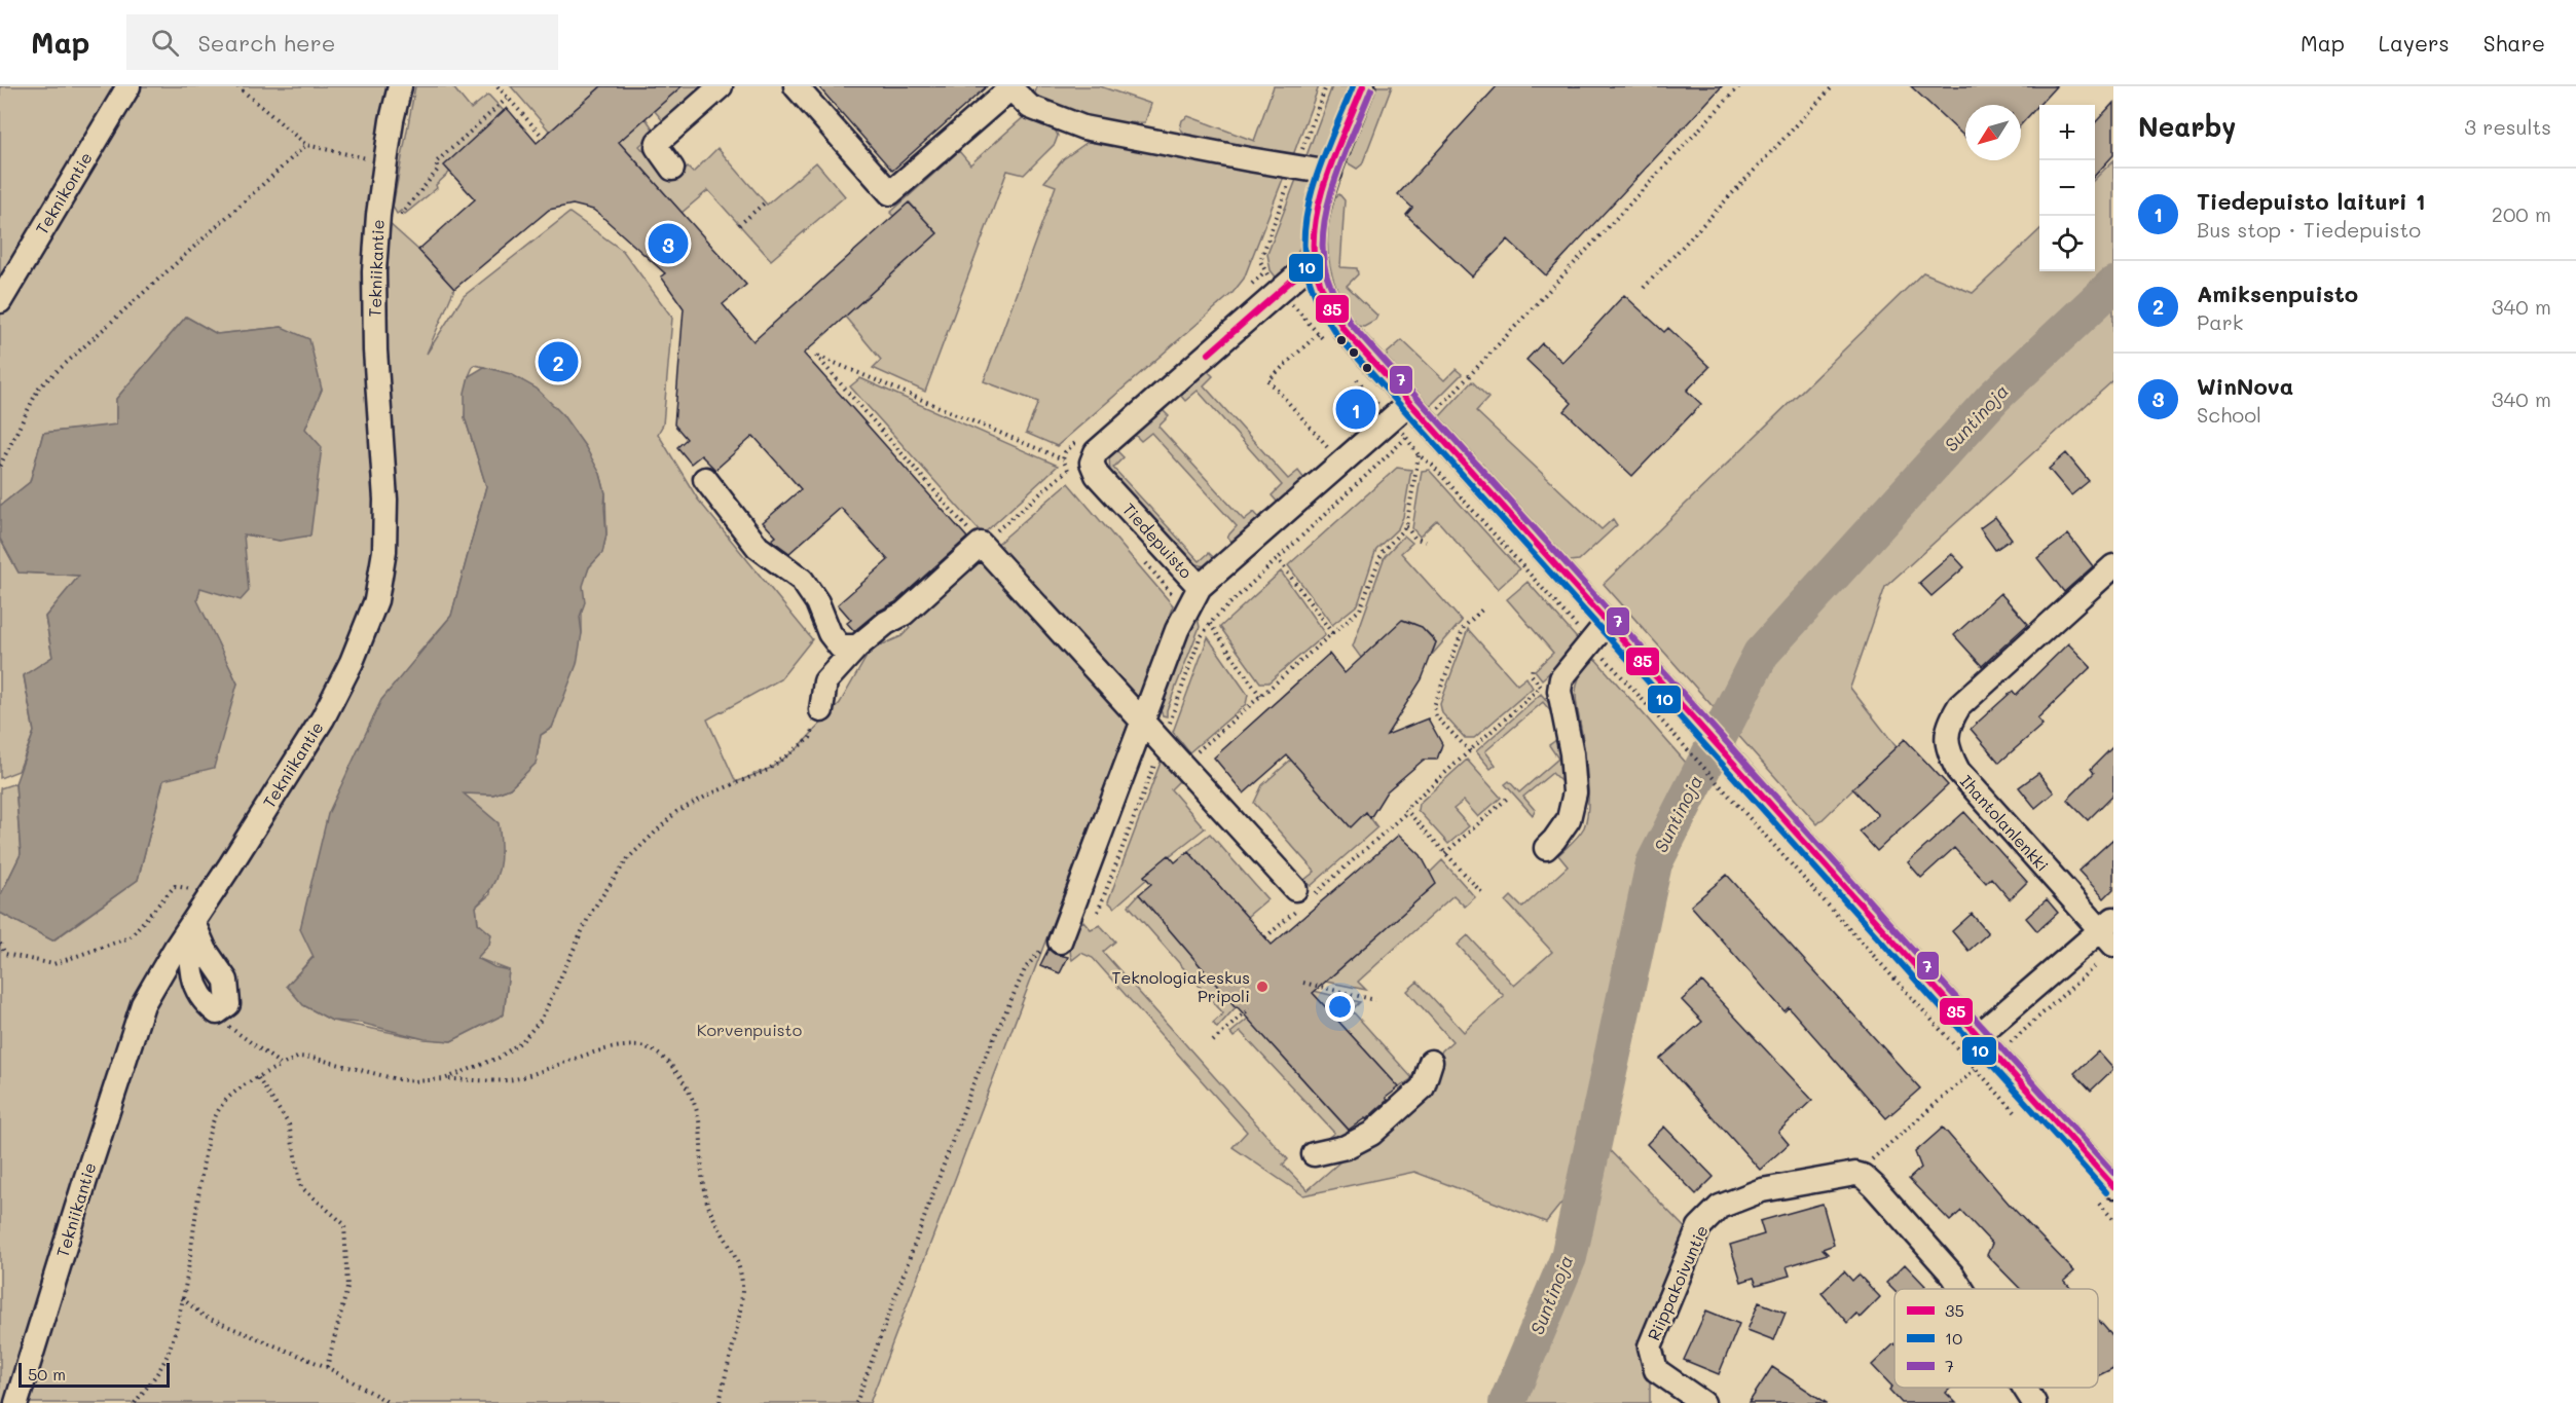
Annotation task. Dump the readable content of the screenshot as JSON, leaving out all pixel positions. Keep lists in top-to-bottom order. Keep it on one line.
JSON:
{"streets":{"street":["Teknikontie","Tekniikantie","Tiedepuisto","Ihantolanlenkki","Riippakoivuntie"]},"water":["Suntinoja"],"parks":["Korvenpuisto"],"places":["Teknologiakeskus Pripoli"],"lines":["transit line 35","transit line 10","transit line 7"],"legend":["35","10","7"],"scale_bar":"50 m","north":"bottom left","page":{"header":"Map","search":"Search here","nav":["Map","Layers","Share"],"heading":["Nearby","3 results"],"map_buttons":["+","−"],"list":[{"mark":"1","name":"Tiedepuisto laituri 1","note":"Bus stop · Tiedepuisto","value":"200 m"},{"mark":"2","name":"Amiksenpuisto","note":"Park","value":"340 m"},{"mark":"3","name":"WinNova","note":"School","value":"340 m"}],"pins":["3","2","1"],"scale":"50 m"}}
